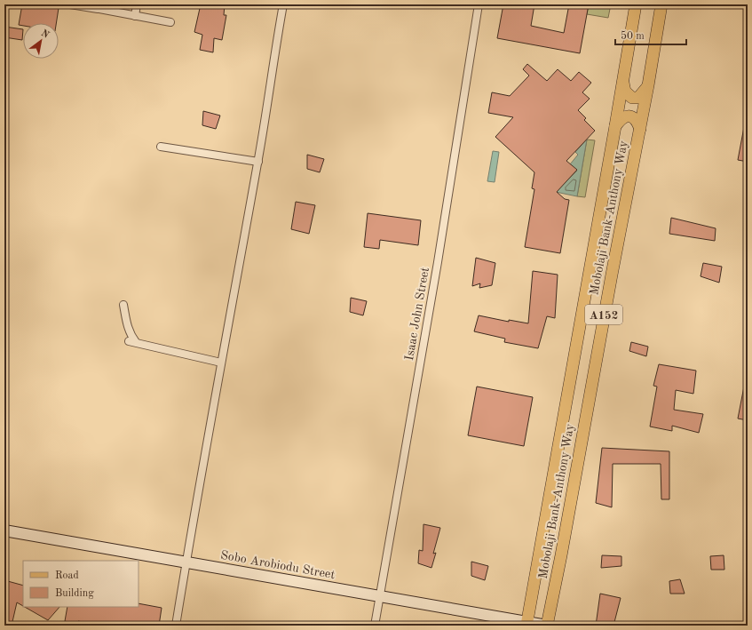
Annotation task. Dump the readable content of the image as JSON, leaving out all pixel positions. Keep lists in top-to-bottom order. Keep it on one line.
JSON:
{"streets":{"main road":["Mobolaji Bank-Anthony Way","A152"],"street":["Isaac John Street","Sobo Arobiodu Street"]},"crossings":[["Mobolaji Bank-Anthony Way","Sobo Arobiodu Street"],["Isaac John Street","Sobo Arobiodu Street"]],"legend":["Road","Building"],"scale_bar":"50 m","north":"top right"}
